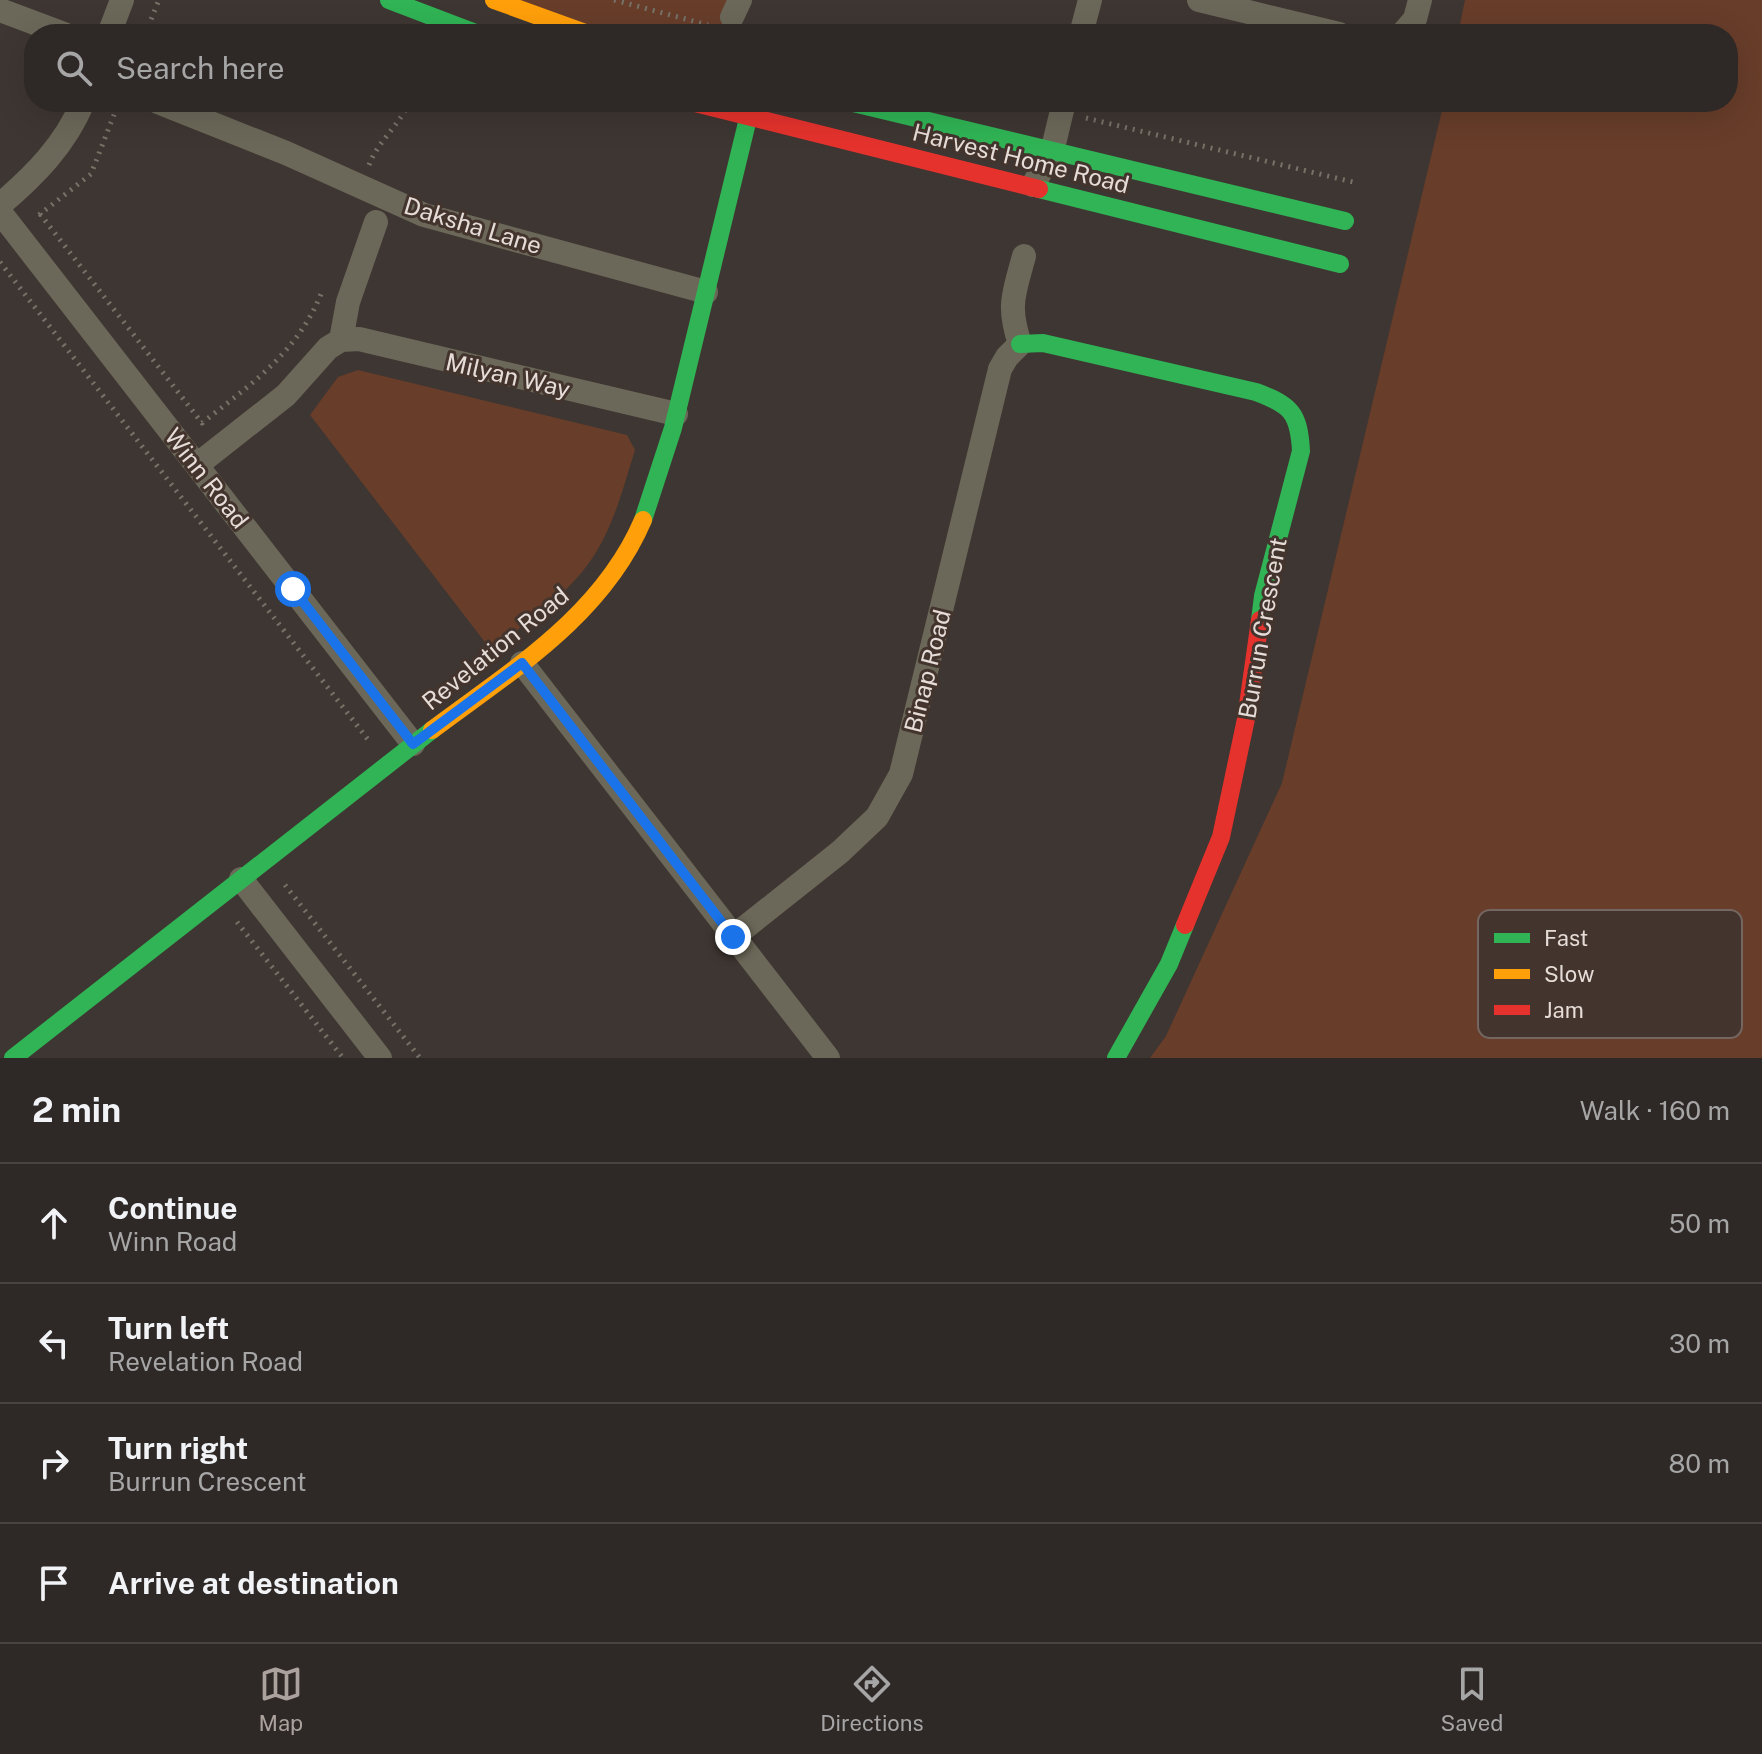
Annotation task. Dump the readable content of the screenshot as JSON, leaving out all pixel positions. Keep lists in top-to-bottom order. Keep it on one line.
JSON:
{"streets":{"street":["Harvest Home Road","Daksha Lane","Milyan Way","Winn Road","Burrun Crescent","Revelation Road","Binap Road"]},"crossings":[["Daksha Lane","Revelation Road"],["Milyan Way","Revelation Road"],["Winn Road","Revelation Road"],["Burrun Crescent","Binap Road"]],"legend":["Fast","Slow","Jam"],"page":{"search":"Search here","heading":["2 min","Walk · 160 m"],"list":[["Continue","Winn Road","50 m"],["Turn left","Revelation Road","30 m"],["Turn right","Burrun Crescent","80 m"],"Arrive at destination"],"nav":["Map","Directions","Saved"]}}
